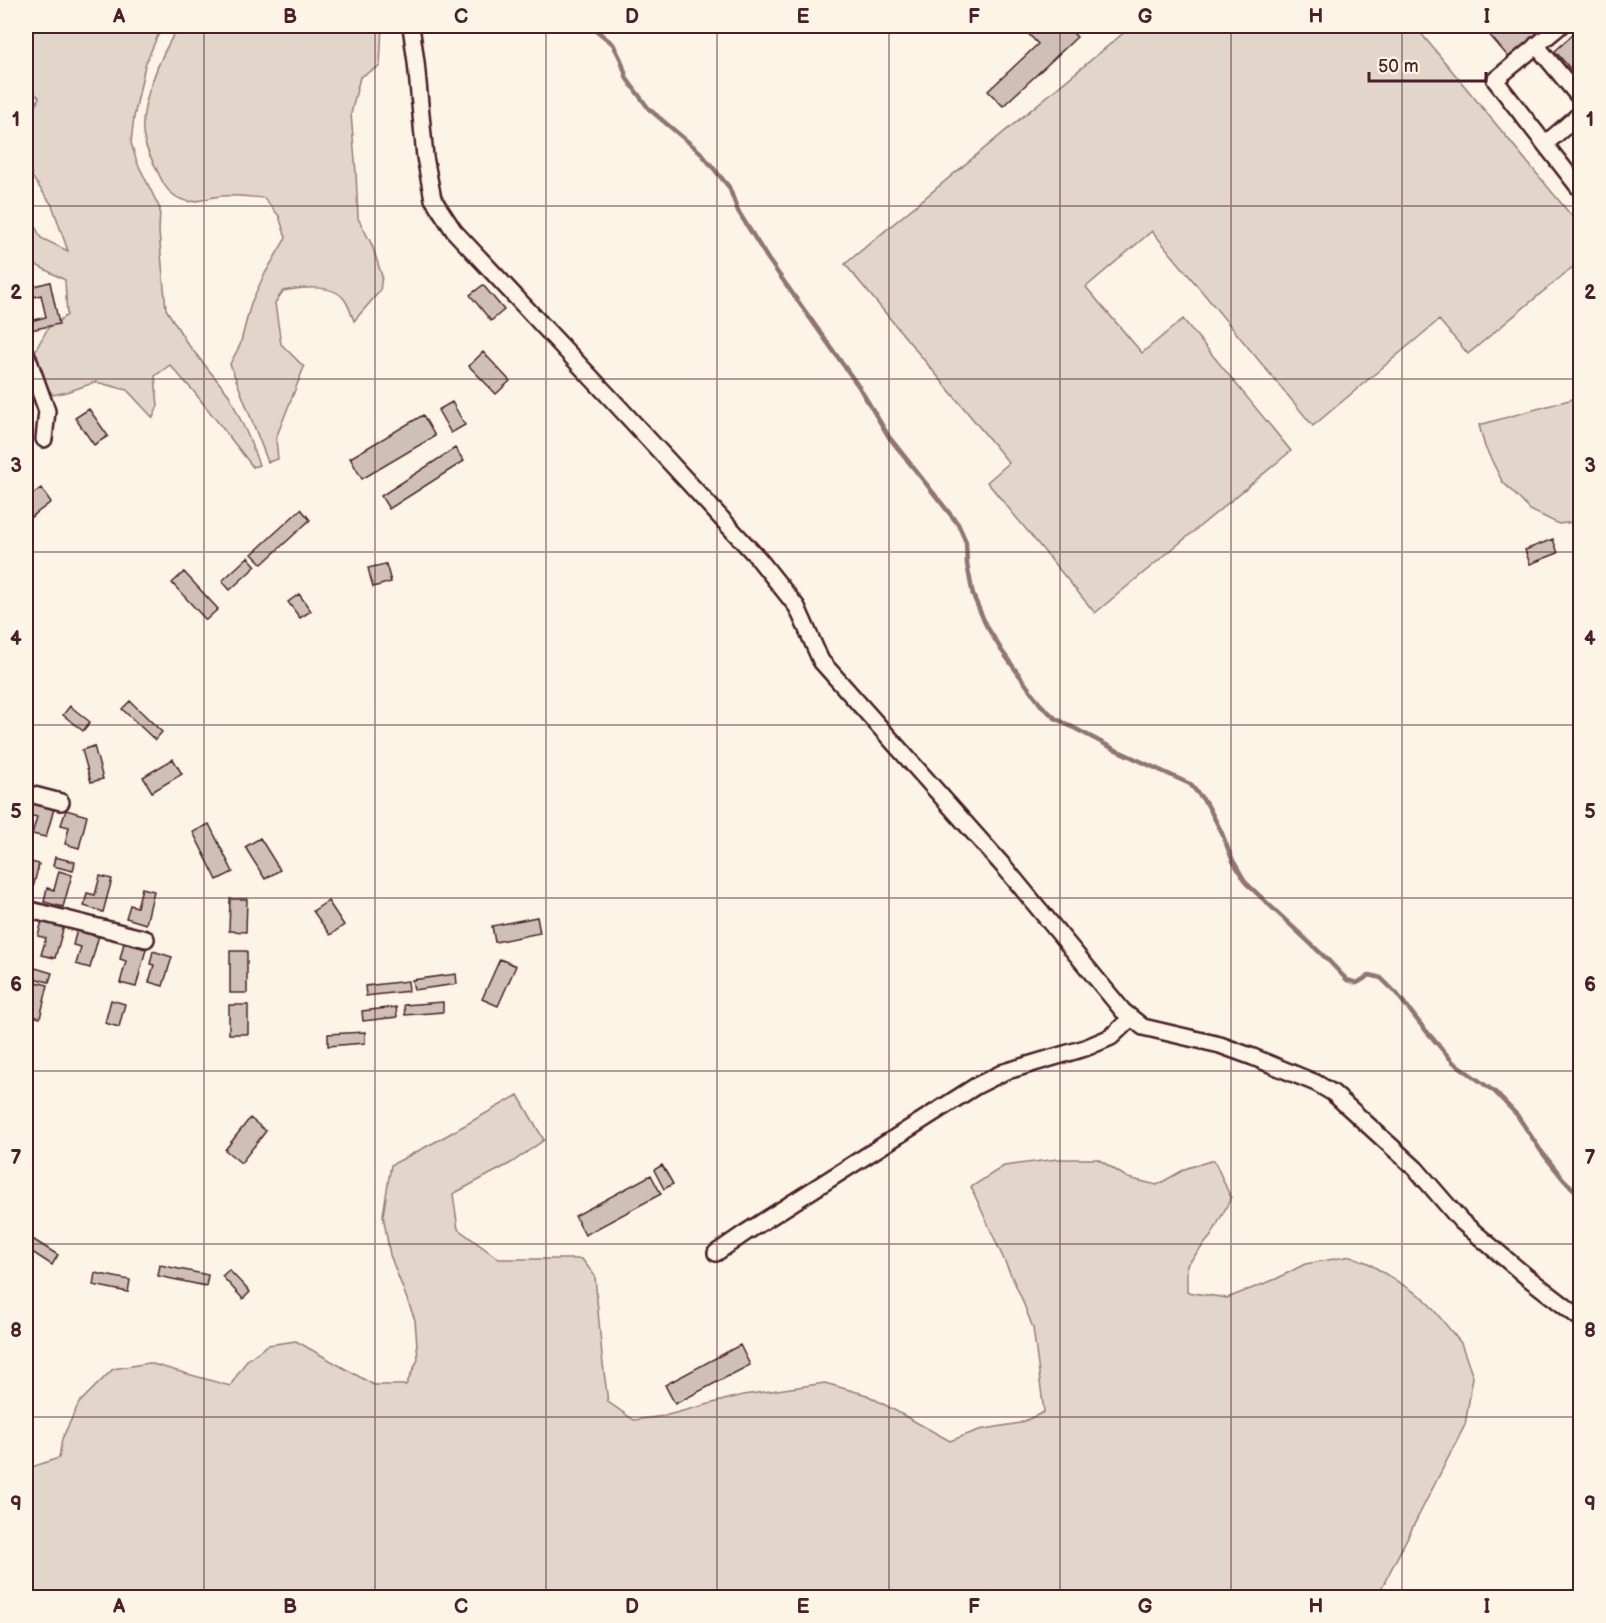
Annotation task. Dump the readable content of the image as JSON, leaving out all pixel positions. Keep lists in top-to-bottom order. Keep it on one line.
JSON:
{"scale_bar":"50 m","grid":{"columns":["A","B","C","D","E","F","G","H","I"],"rows":["1","2","3","4","5","6","7","8","9"]}}
